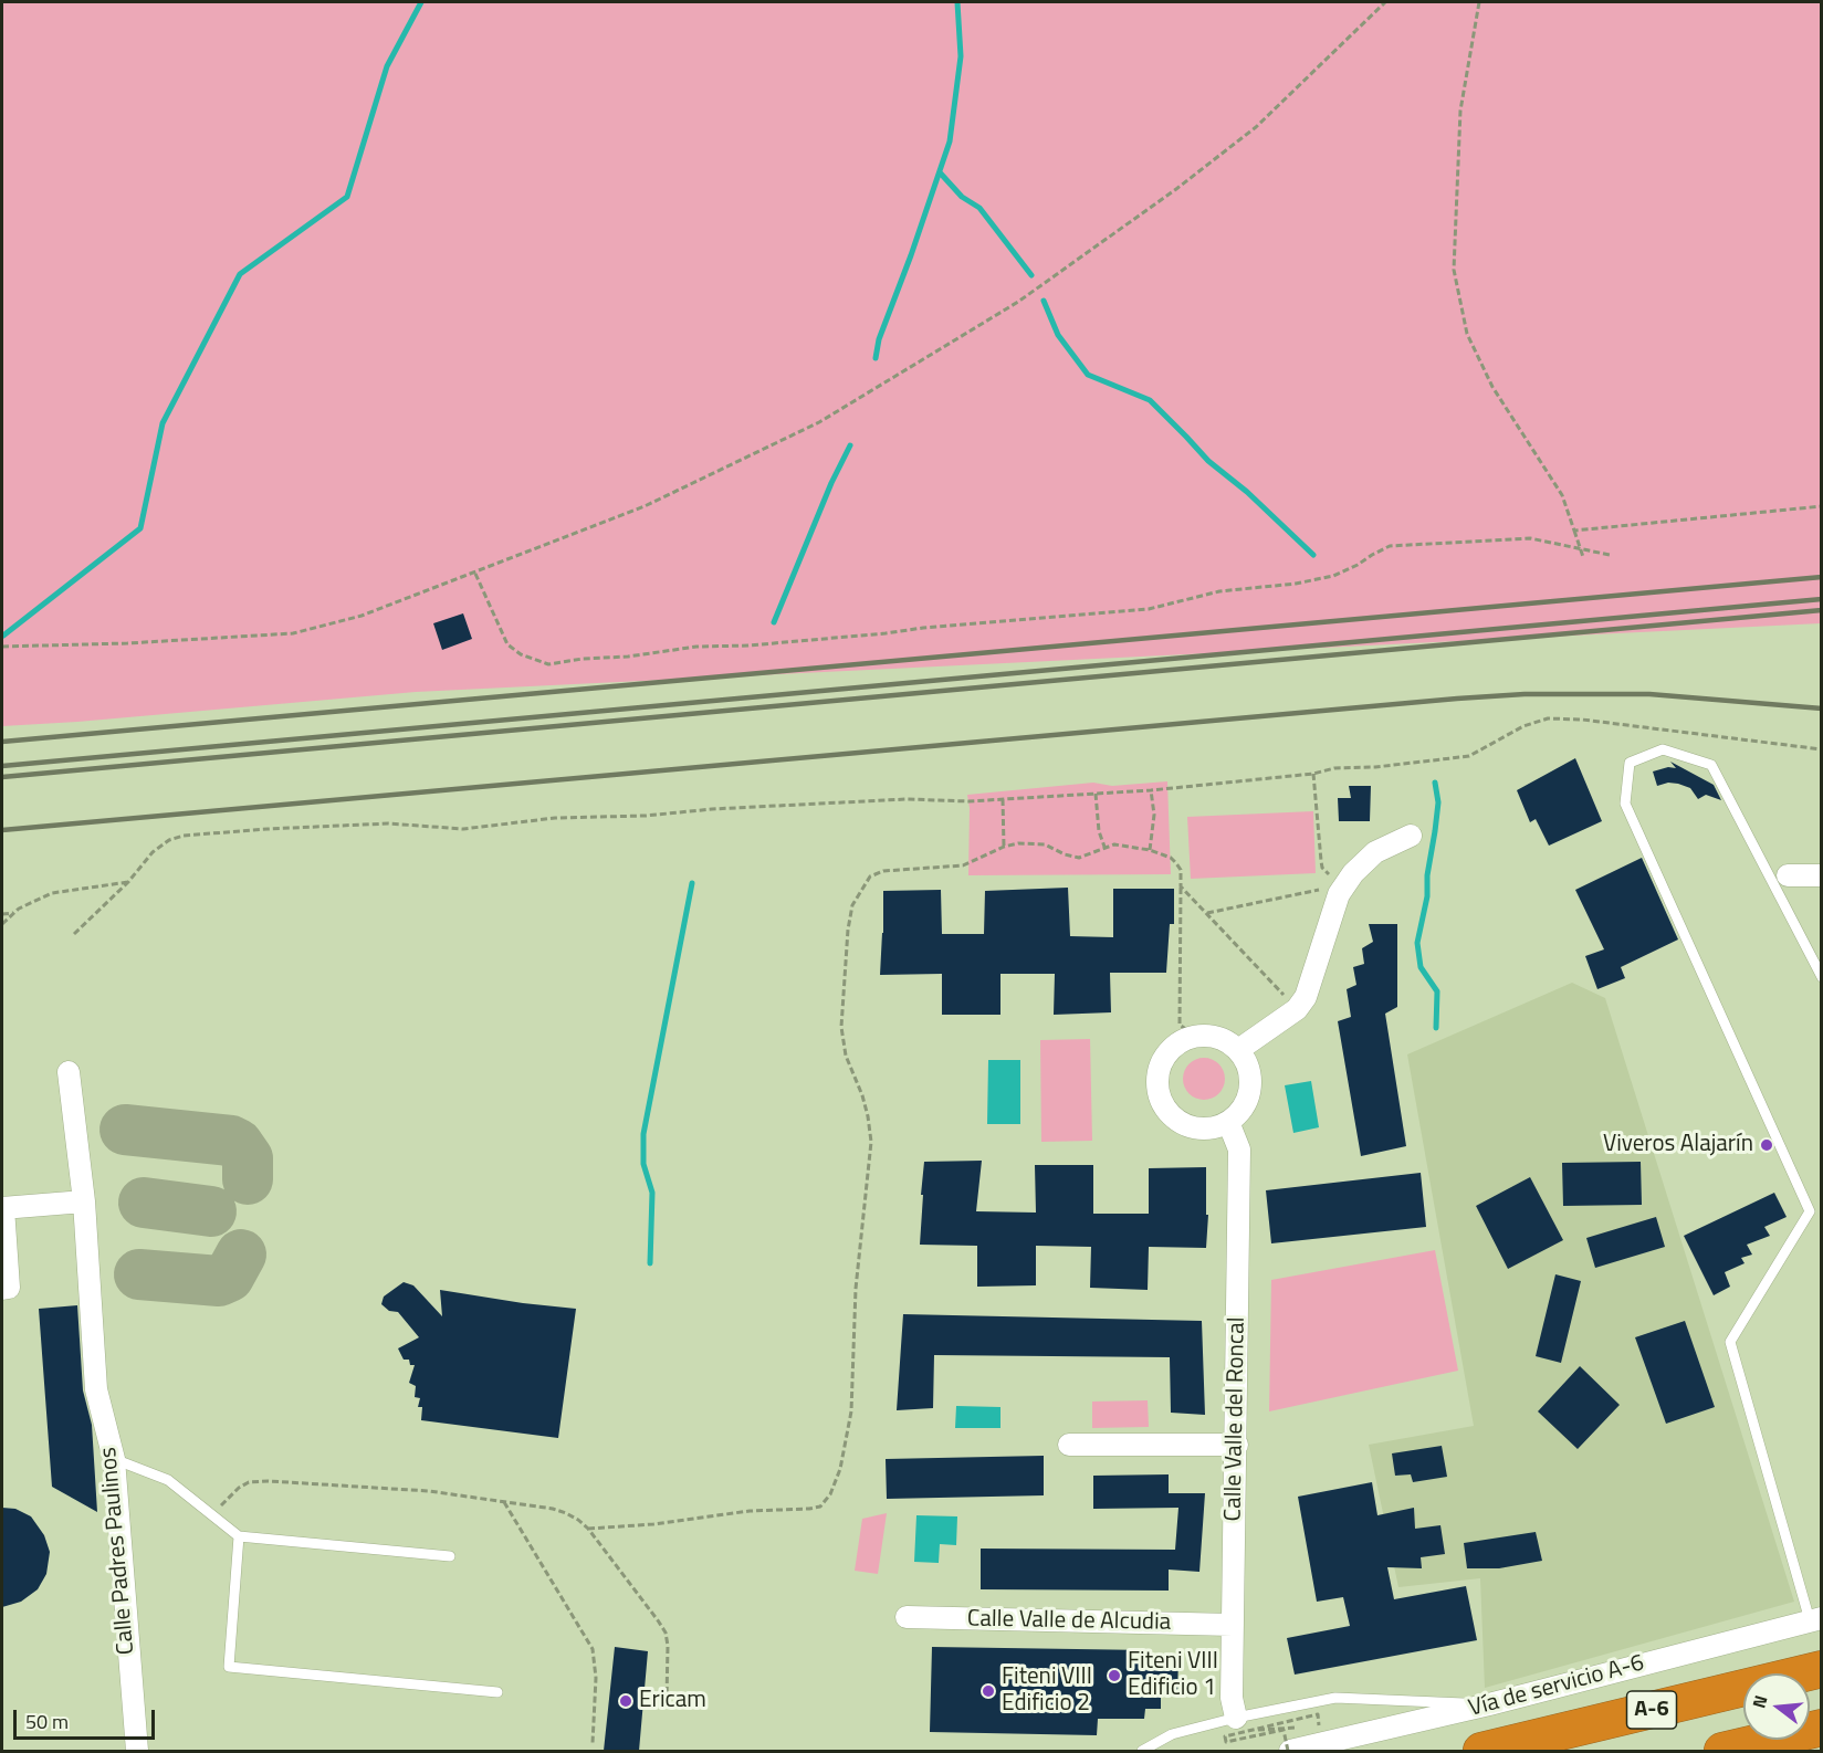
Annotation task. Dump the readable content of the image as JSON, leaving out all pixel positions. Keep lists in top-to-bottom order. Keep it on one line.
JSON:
{"streets":{"highway":["A-6"],"street":["Calle Valle del Roncal","Calle Padres Paulinos","Calle Valle de Alcudia","Vía de servicio A-6"]},"crossings":[["Calle Valle del Roncal","Calle Valle de Alcudia"]],"places":["Viveros Alajarín","Fiteni VIII Edificio 1","Fiteni VIII Edificio 2","Ericam"],"scale_bar":"50 m","north":"left"}
